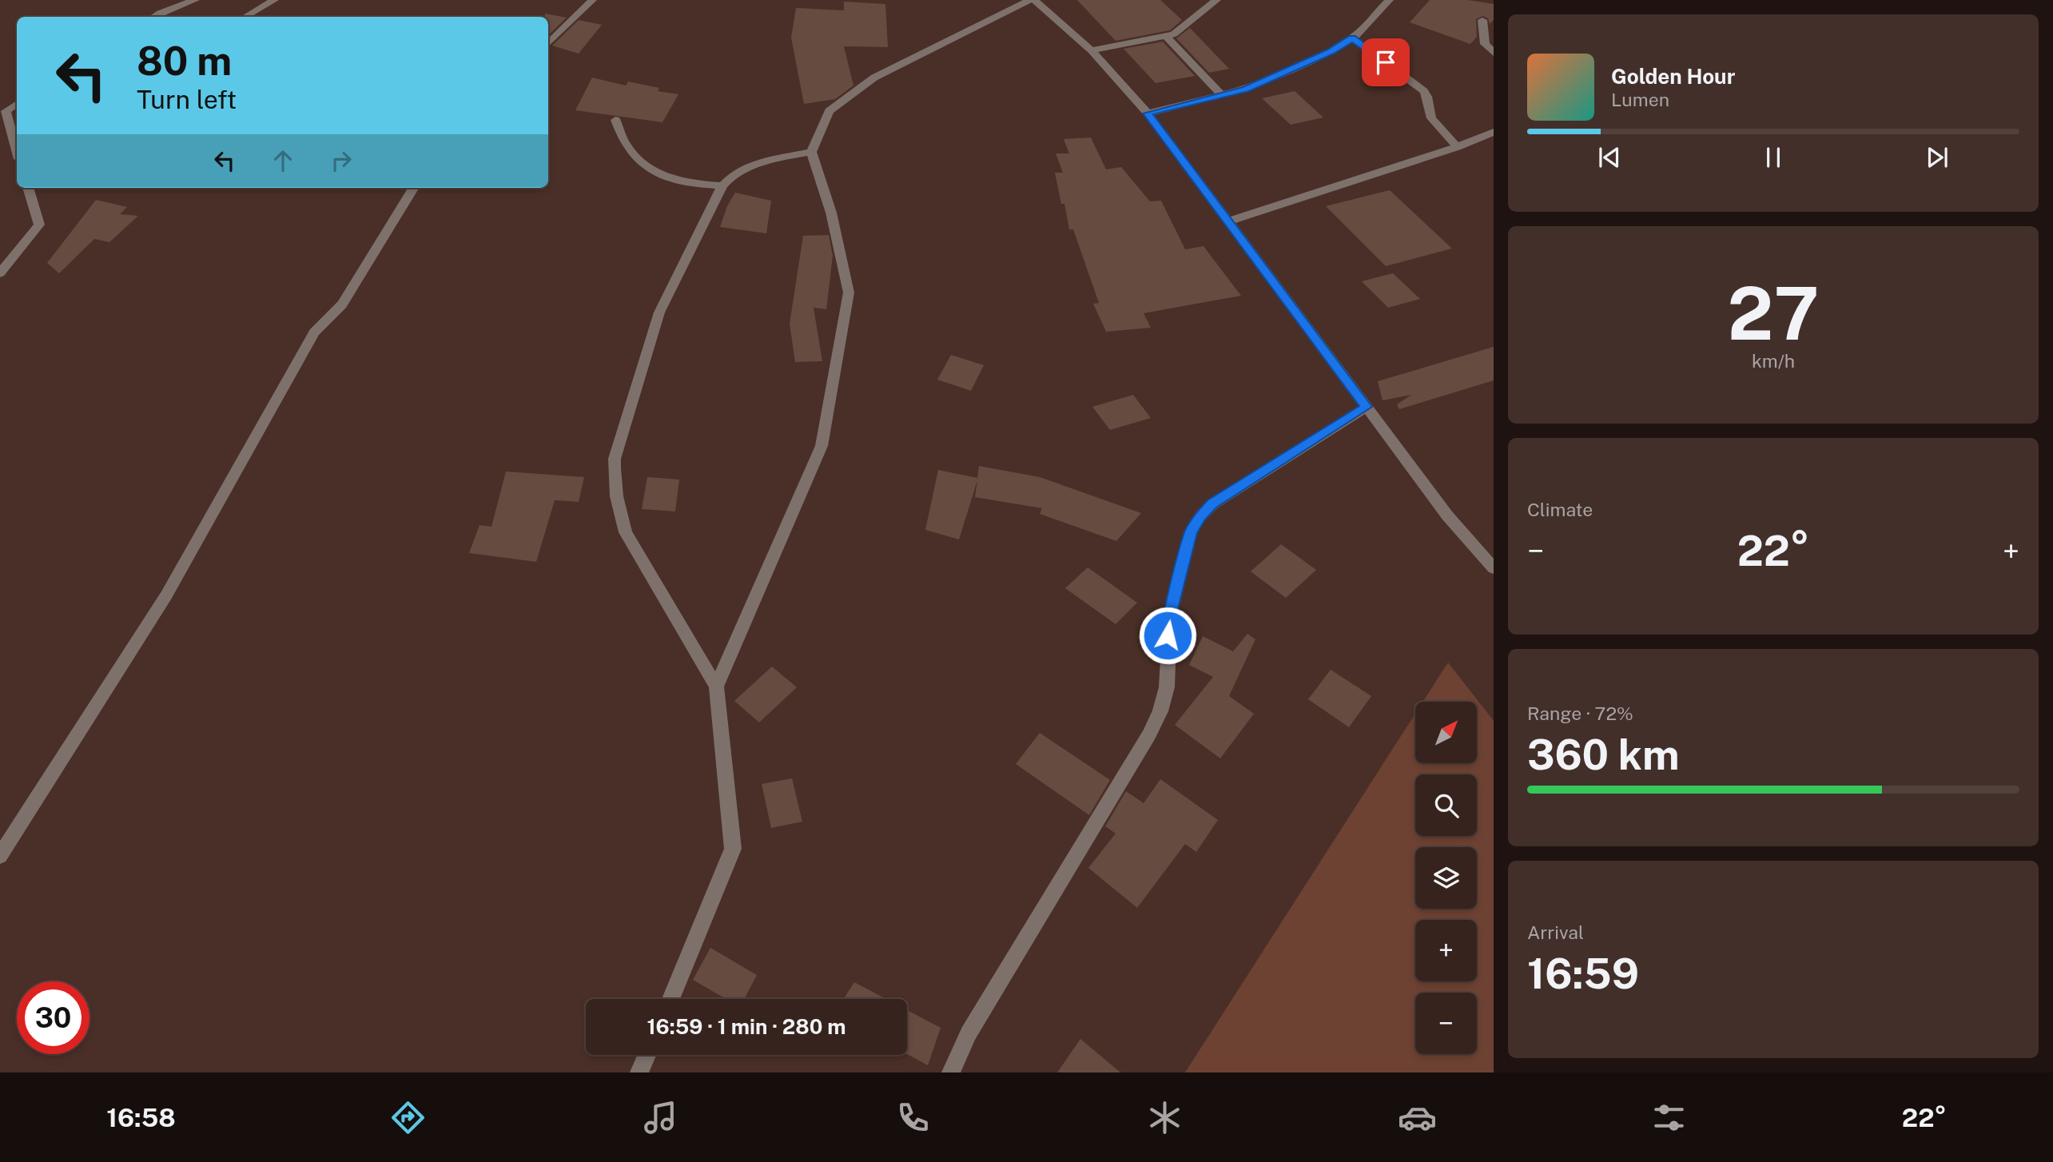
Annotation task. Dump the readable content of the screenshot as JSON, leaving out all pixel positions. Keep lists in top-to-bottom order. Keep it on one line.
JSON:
{"north":"top right","page":{"turn":["80 m","Turn left"],"song":["Golden Hour","Lumen"],"tile":[["27","km/h"],"Climate",["Range · 72%","360 km"],["Arrival","16:59"]],"heat":["−","22°","+"],"map_buttons":["+","−"],"limit":"30","trip":"16:59 · 1 min · 280 m","tabs":["16:58","22°"]}}
